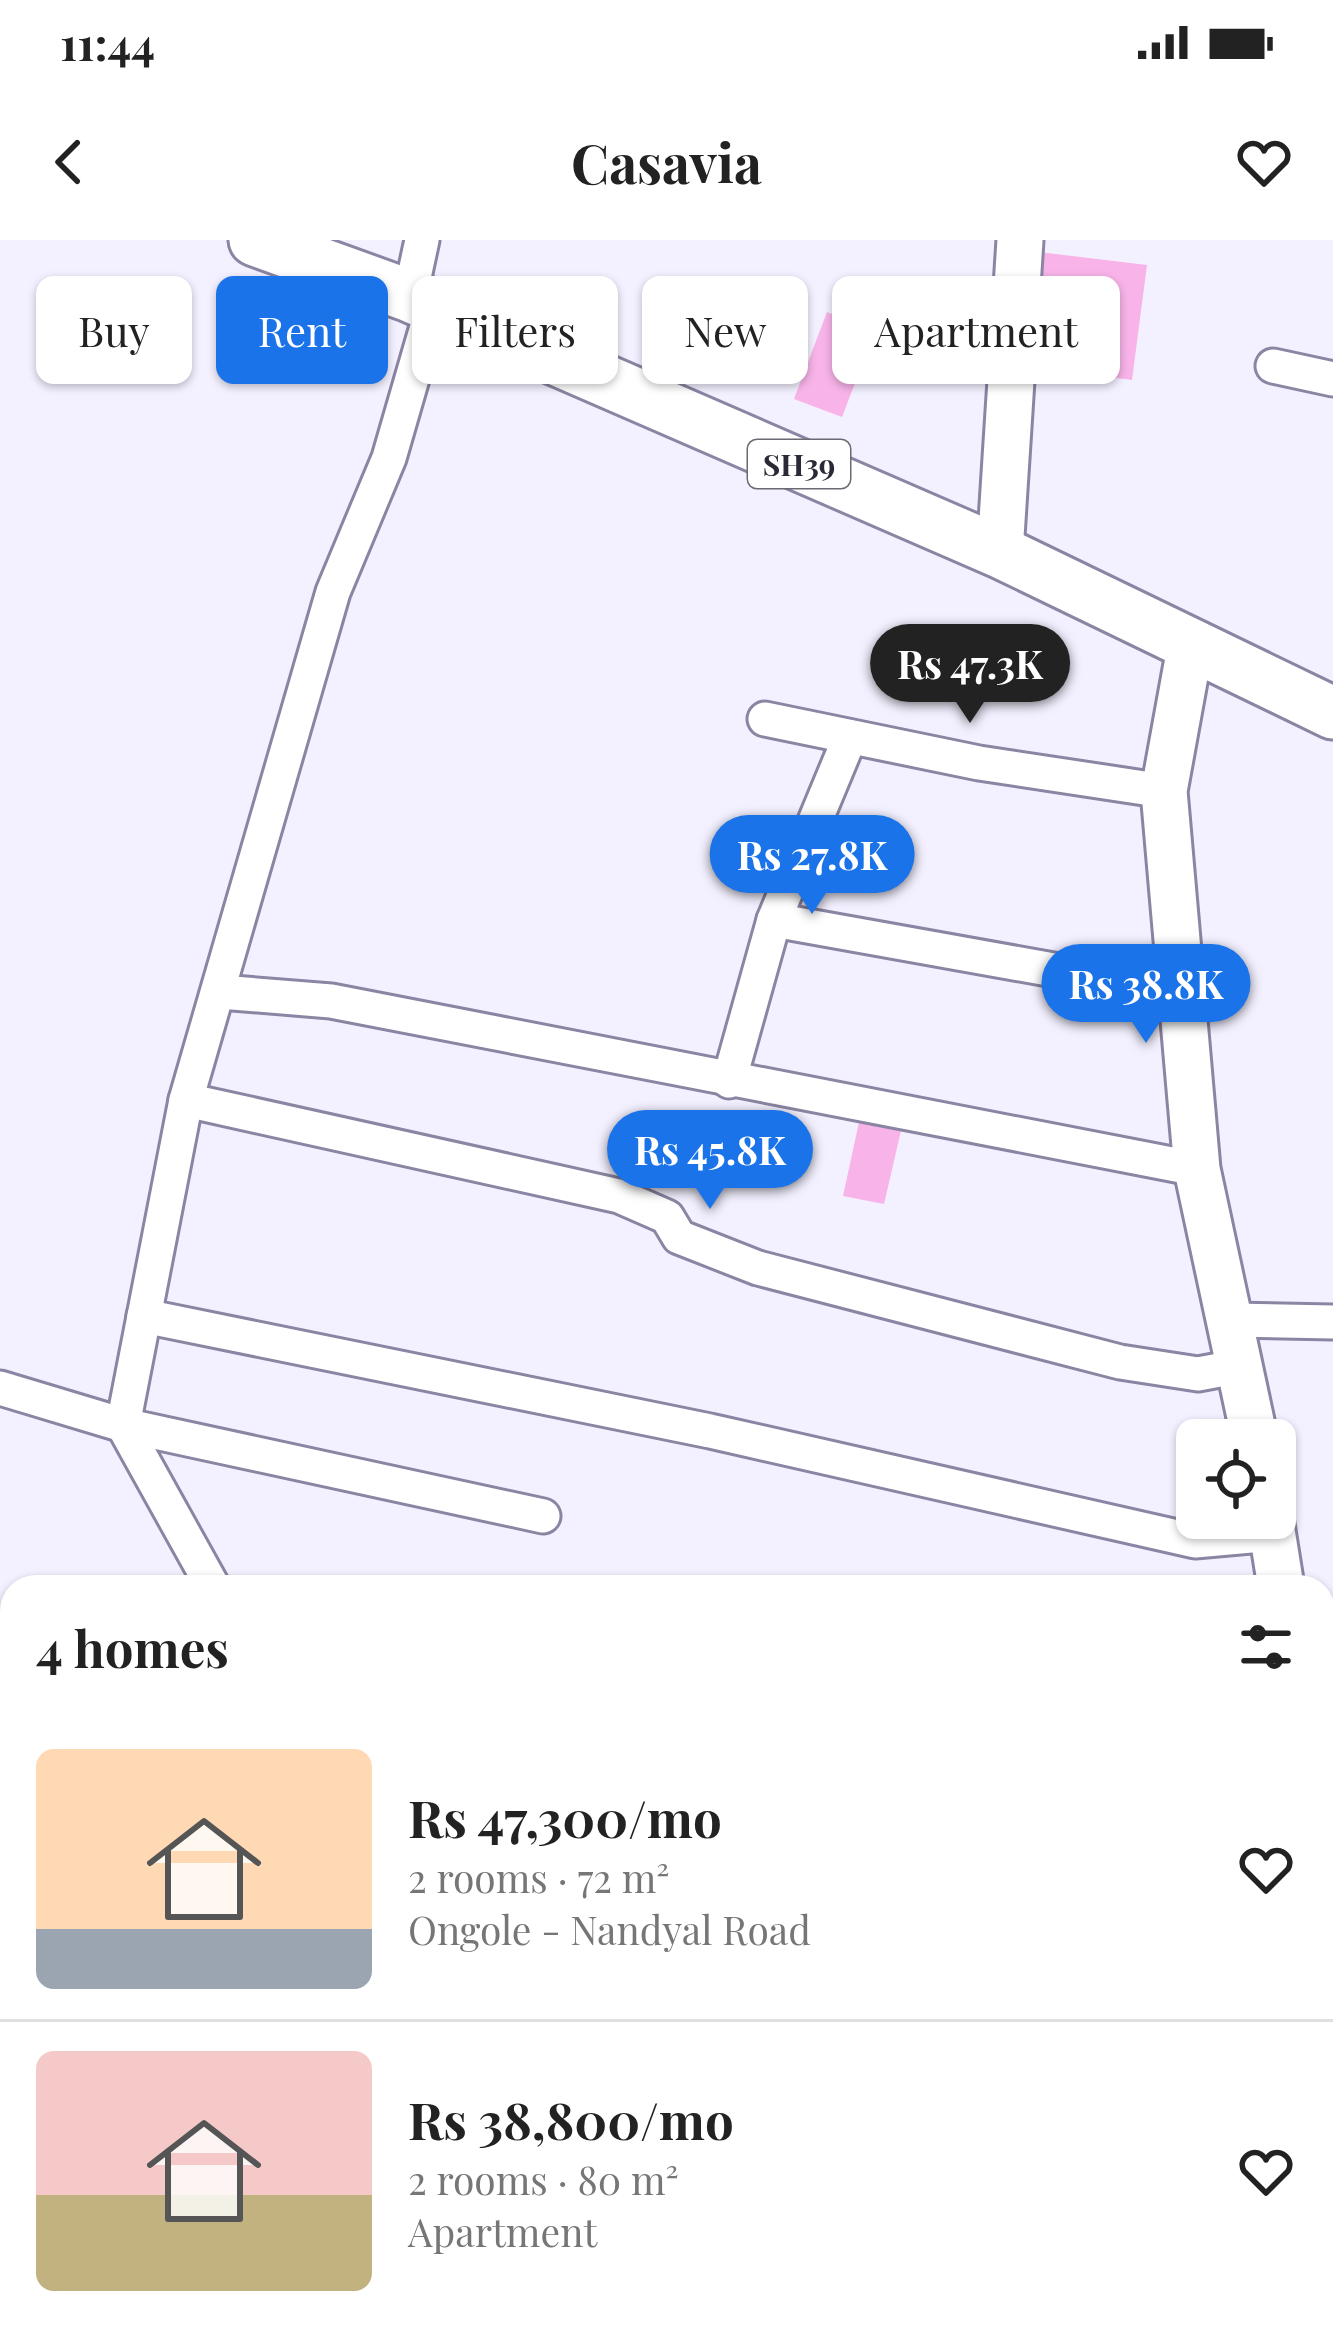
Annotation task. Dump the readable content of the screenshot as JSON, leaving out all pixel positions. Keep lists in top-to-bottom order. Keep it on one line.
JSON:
{"streets":{"main road":["SH39"]},"page":{"status":"11:44","header":"Casavia","chip":["Buy","Rent","Filters","New","Apartment"],"price":["Rs 47.3K","Rs 27.8K","Rs 38.8K","Rs 45.8K"],"heading":"4 homes","list":[{"name":"Rs 47,300/mo","note":"2 rooms · 72 m² · Ongole - Nandyal Road"},{"name":"Rs 38,800/mo","note":"2 rooms · 80 m² · Apartment"}]}}
